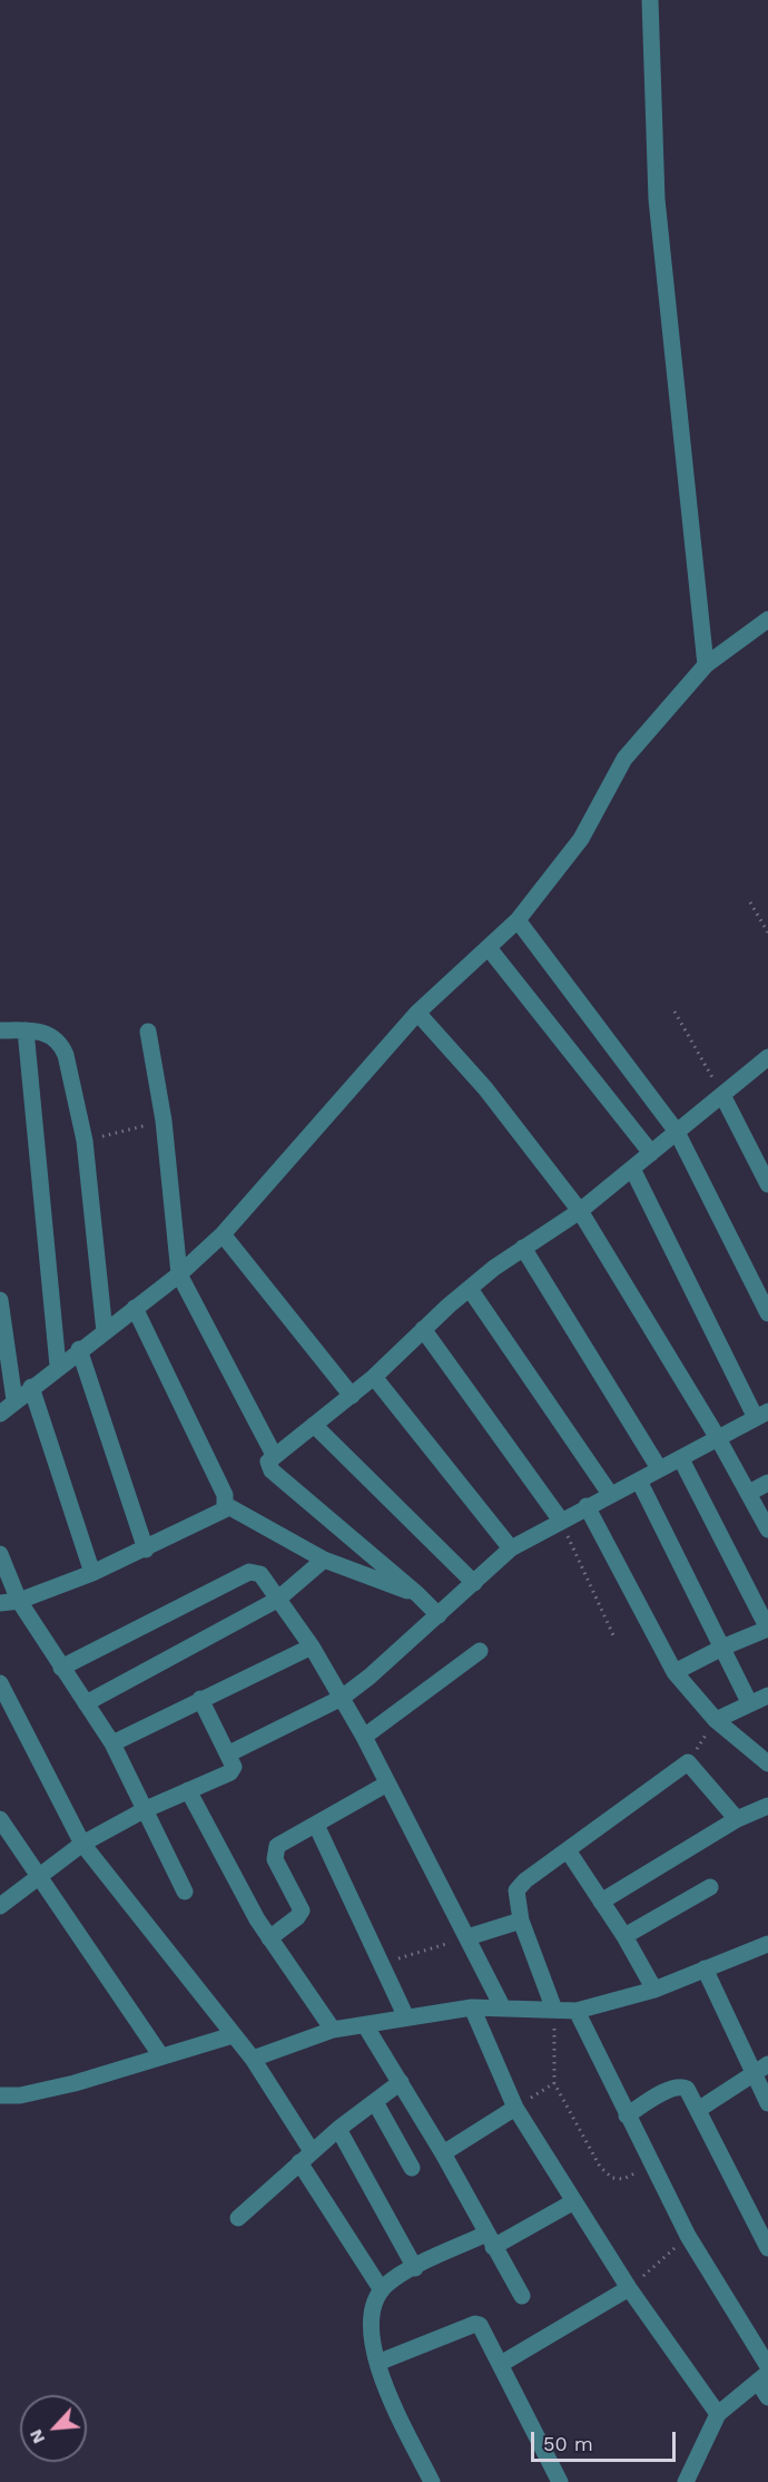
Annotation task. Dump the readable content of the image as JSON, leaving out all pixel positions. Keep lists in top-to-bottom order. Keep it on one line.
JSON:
{"scale_bar":"50 m","north":"bottom left"}
